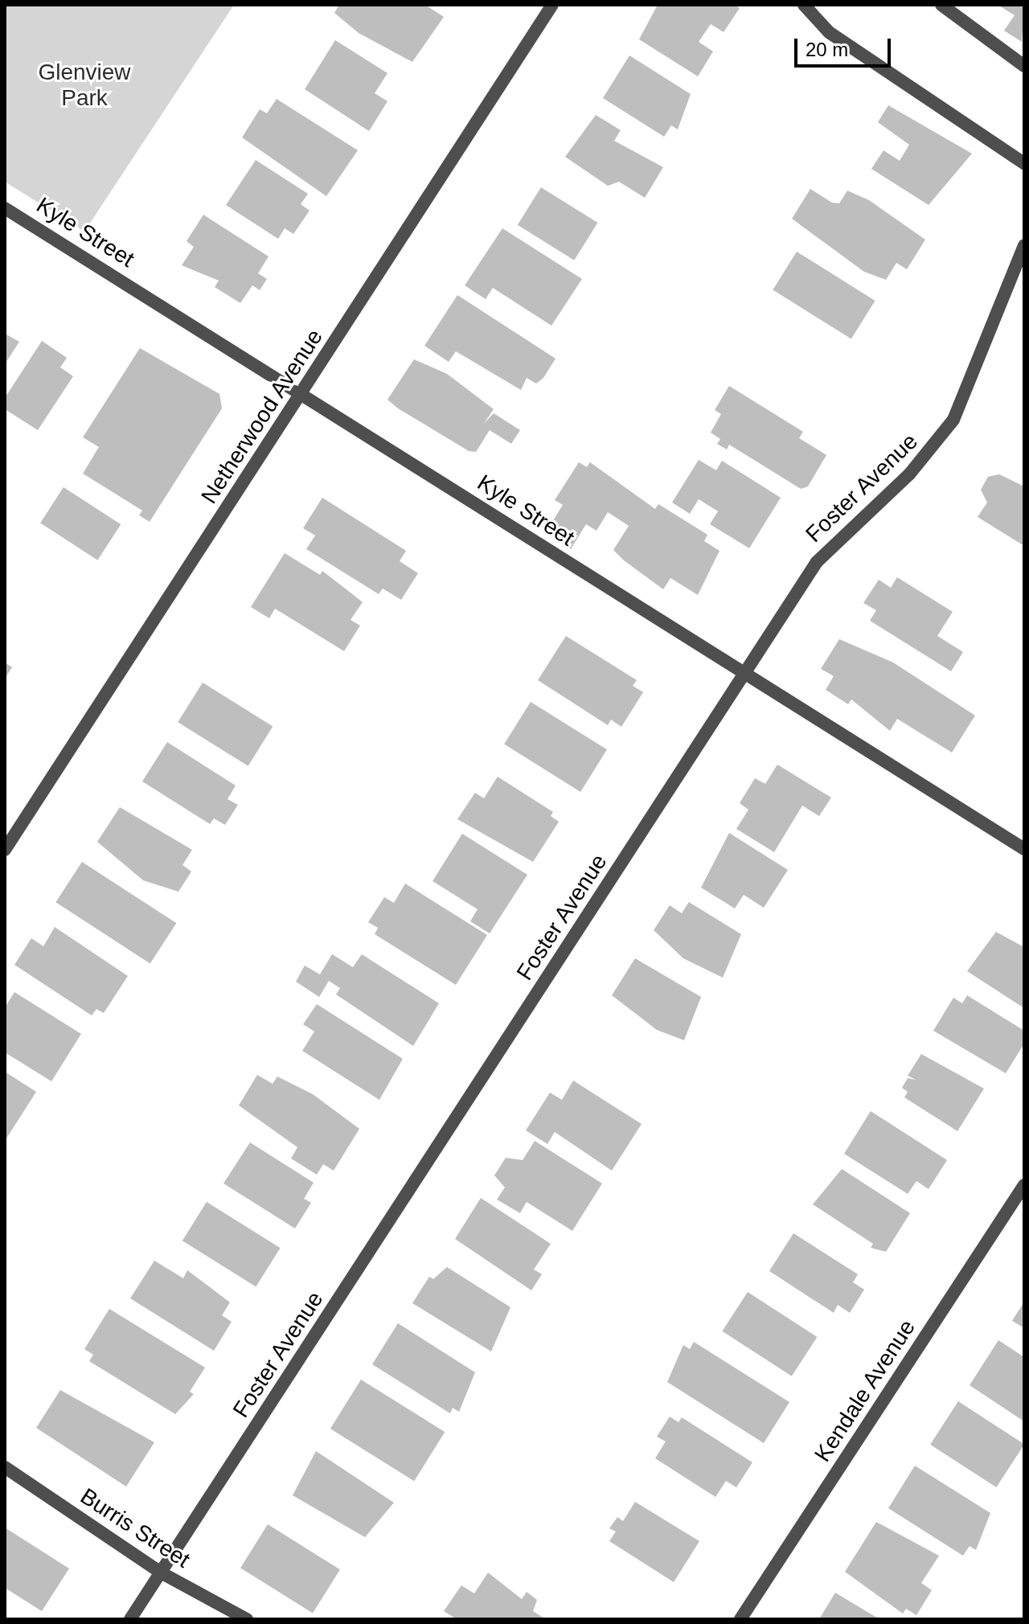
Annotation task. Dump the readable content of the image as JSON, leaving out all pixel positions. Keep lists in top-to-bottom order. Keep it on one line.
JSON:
{"streets":{"street":["Kyle Street","Netherwood Avenue","Foster Avenue","Kendale Avenue","Burris Street"]},"crossings":[["Kyle Street","Netherwood Avenue"],["Kyle Street","Foster Avenue"],["Foster Avenue","Burris Street"]],"parks":["Glenview Park"],"scale_bar":"20 m"}
